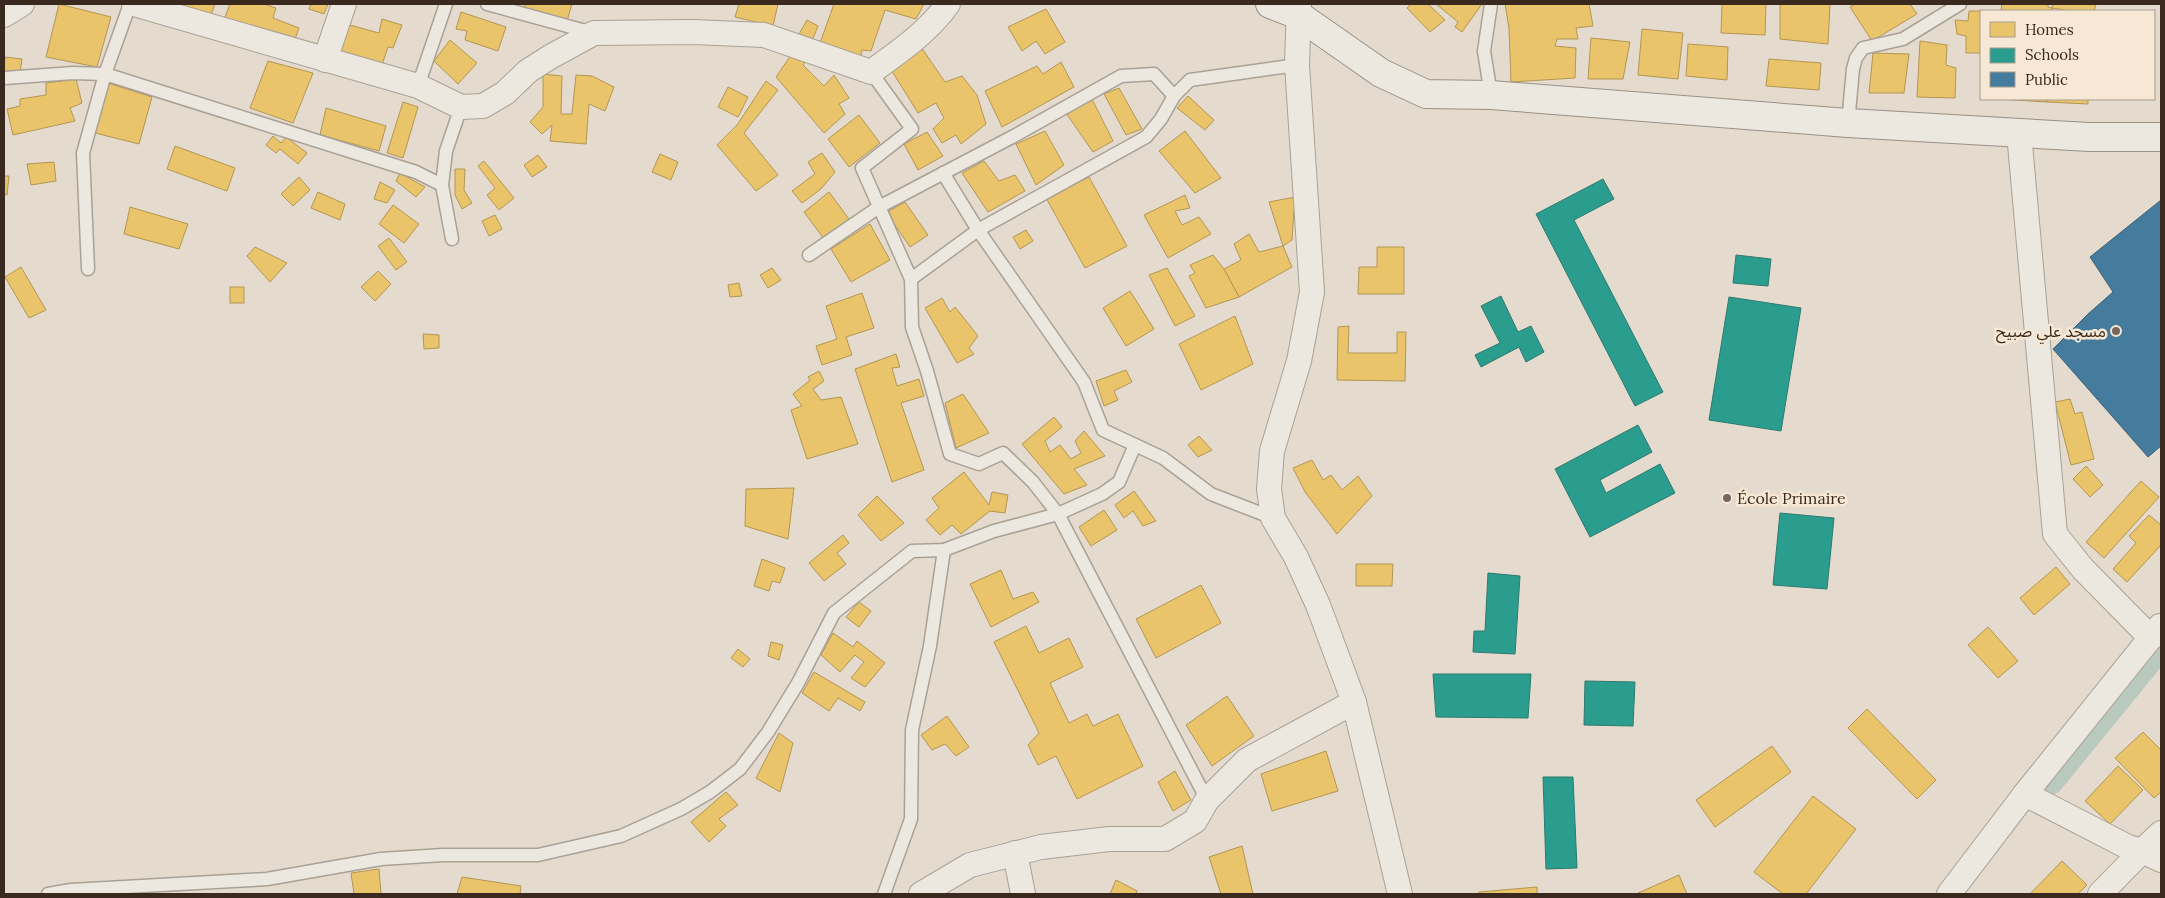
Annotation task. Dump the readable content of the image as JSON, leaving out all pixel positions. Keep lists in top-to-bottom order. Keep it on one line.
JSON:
{"places":["مسجد علي صبيح","École Primaire"],"legend":["Homes","Schools","Public"]}
